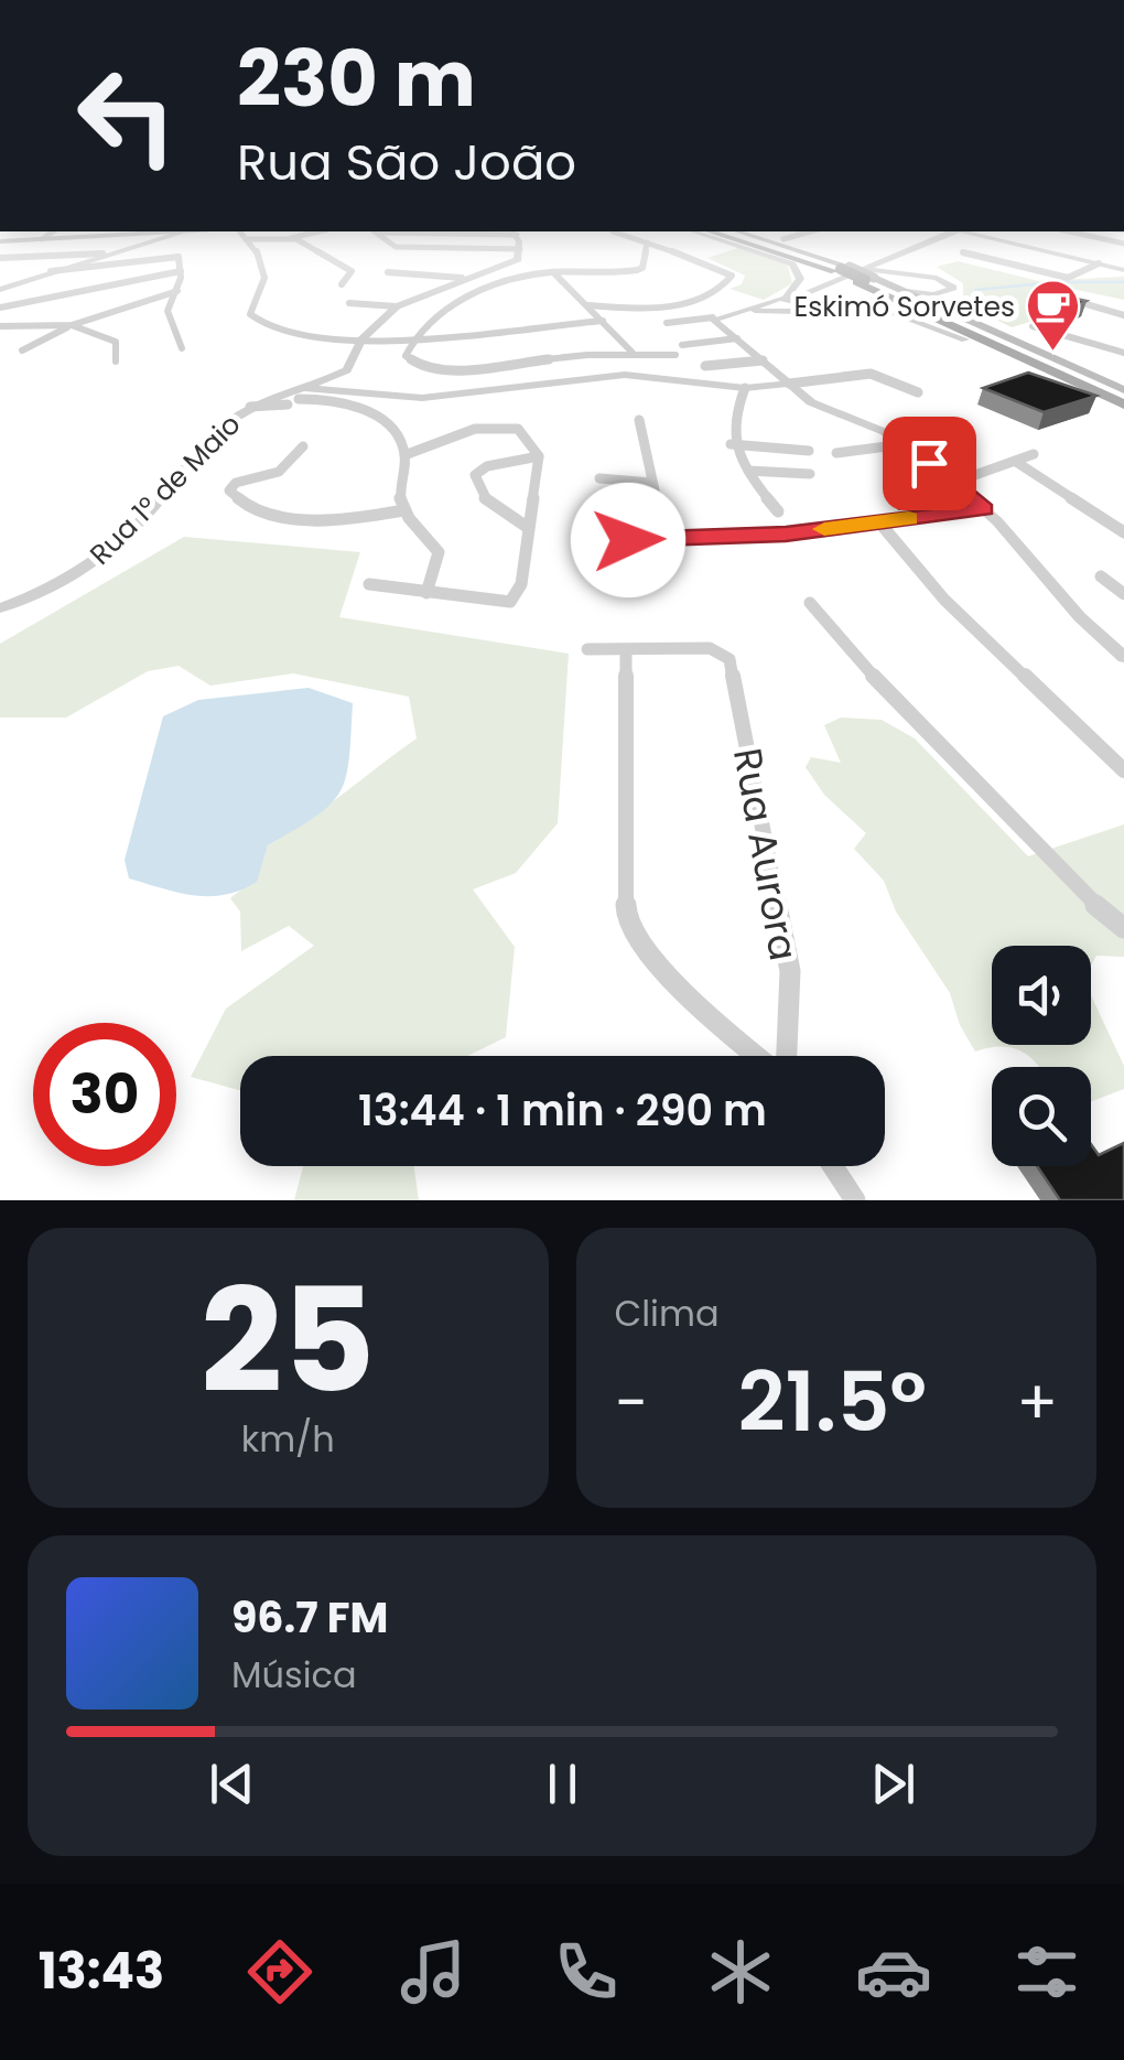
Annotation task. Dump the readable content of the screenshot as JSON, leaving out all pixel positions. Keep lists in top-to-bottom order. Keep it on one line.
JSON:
{"streets":{"street":["Rua 1º de Maio","Rua Aurora"]},"places":{"cafe":["Eskimó Sorvetes"]},"page":{"turn":["230 m","Rua São João"],"limit":"30","trip":"13:44 · 1 min · 290 m","tile":[["25","km/h"],"Clima"],"heat":["−","21.5°","+"],"song":["96.7 FM","Música"],"tabs":"13:43"}}
